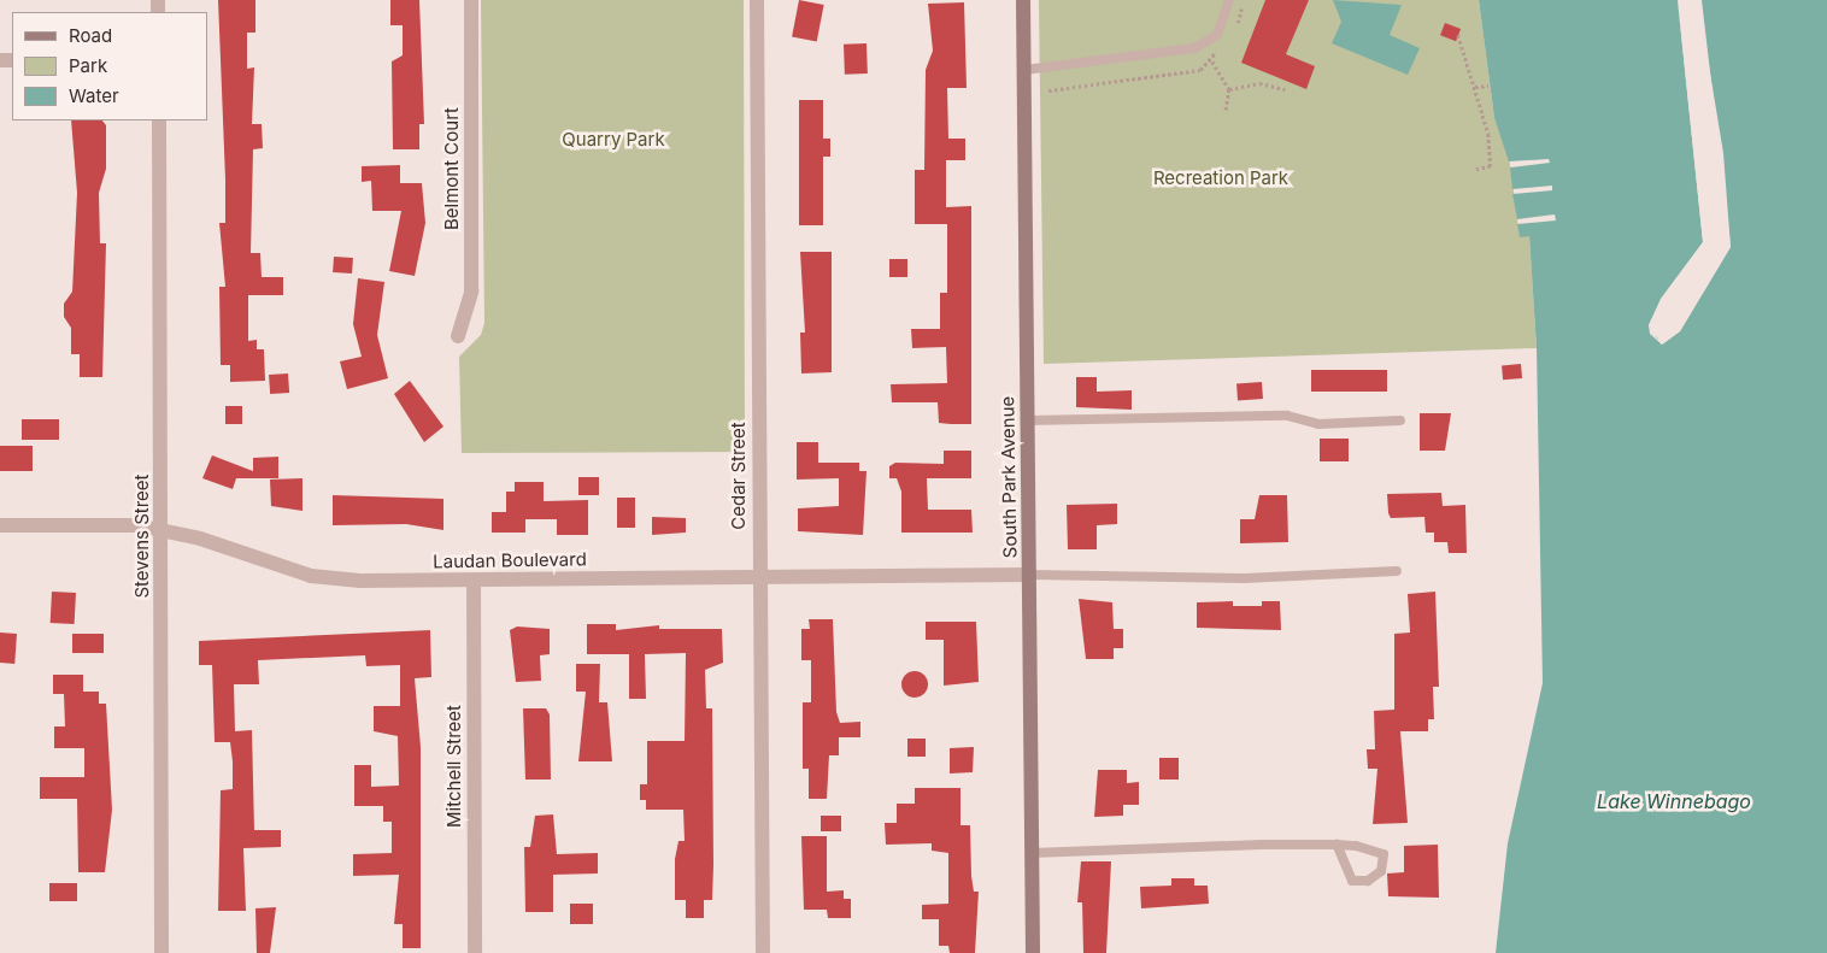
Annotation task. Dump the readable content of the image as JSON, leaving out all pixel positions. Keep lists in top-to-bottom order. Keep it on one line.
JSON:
{"streets":{"main road":["South Park Avenue"],"street":["Belmont Court","Cedar Street","Stevens Street","Laudan Boulevard","Mitchell Street"]},"crossings":[["Cedar Street","Laudan Boulevard"],["South Park Avenue","Laudan Boulevard"],["Stevens Street","Laudan Boulevard"],["Laudan Boulevard","Mitchell Street"]],"water":["Lake Winnebago"],"parks":["Quarry Park","Recreation Park"],"legend":["Road","Park","Water"]}
